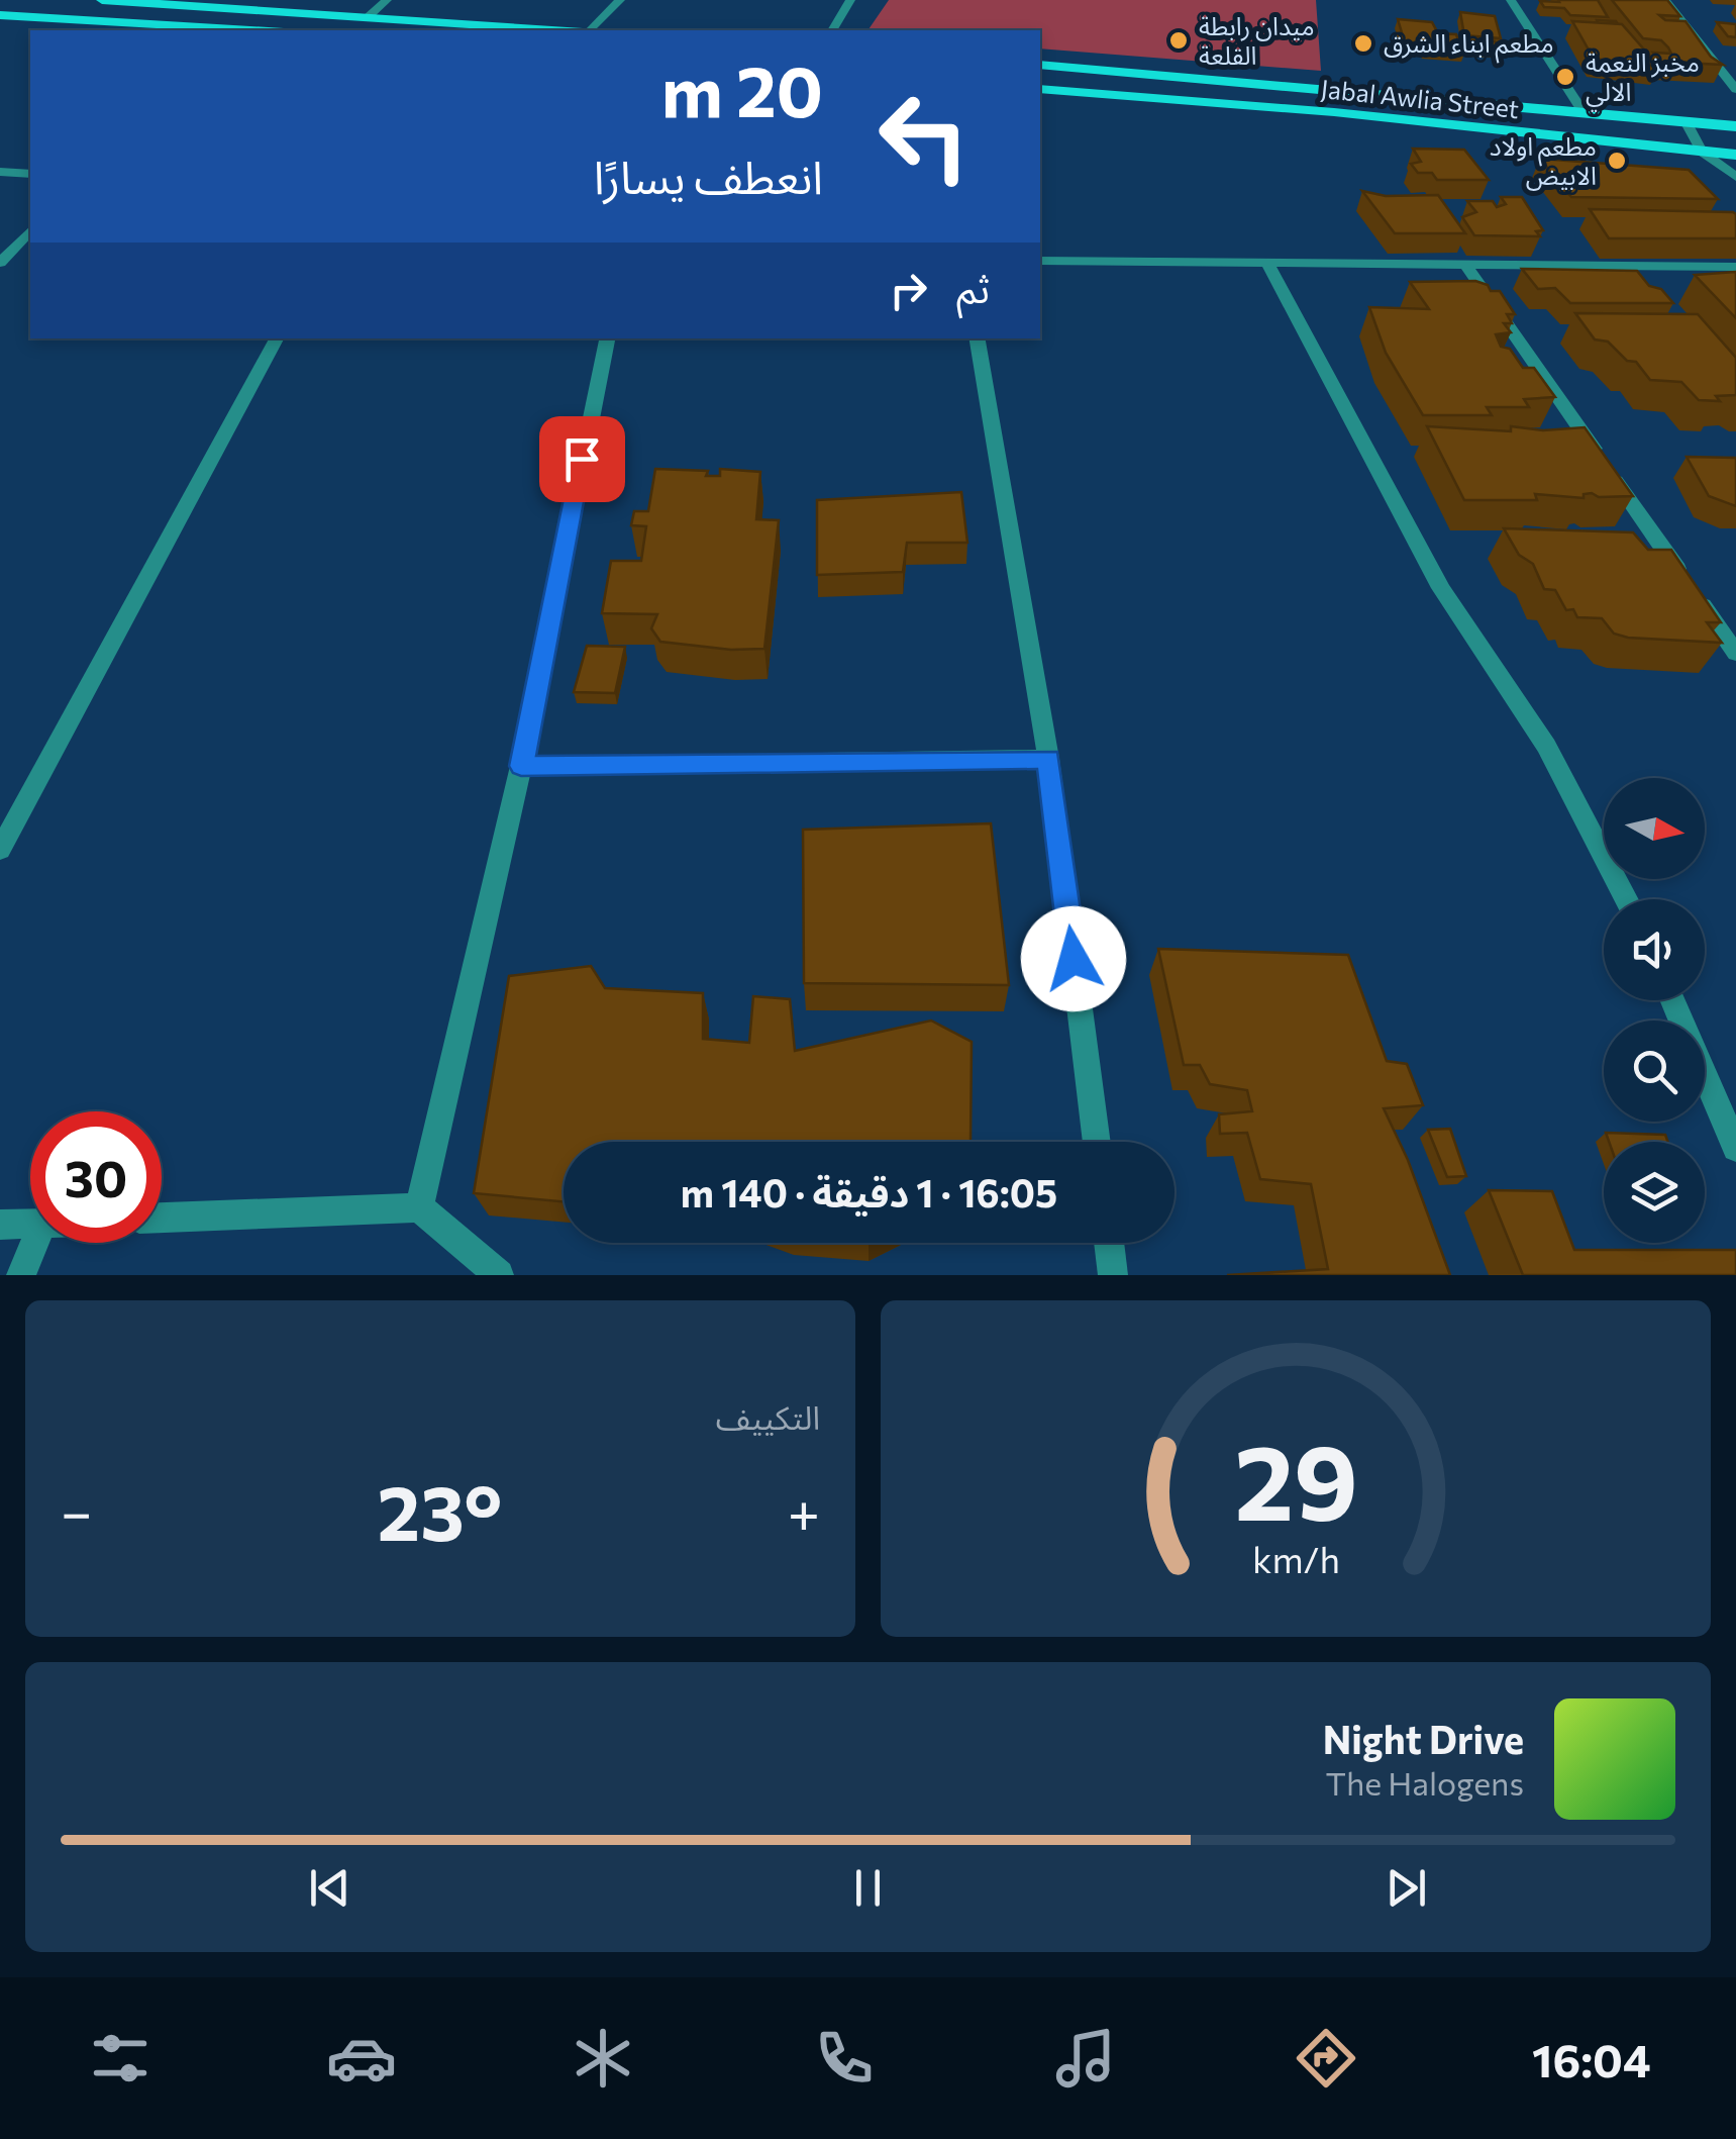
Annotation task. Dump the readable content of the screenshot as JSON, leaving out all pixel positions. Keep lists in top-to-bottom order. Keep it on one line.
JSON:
{"streets":{"main road":["Jabal Awlia Street"]},"places":["ميدان رابطة القلعة","مطعم ابناء الشرق","مخبز النعمة الالي","مطعم اولاد الابيض"],"north":"right","page":{"turn":["20 m","انعطف يسارًا"],"then":"ثم","limit":"30","trip":"16:05 · 1 دقيقة · 140 m","tile":"التكييف","heat":["−","23°","+"],"song":["Night Drive","The Halogens"],"tabs":"16:04","gauge":["29","km/h"]}}
